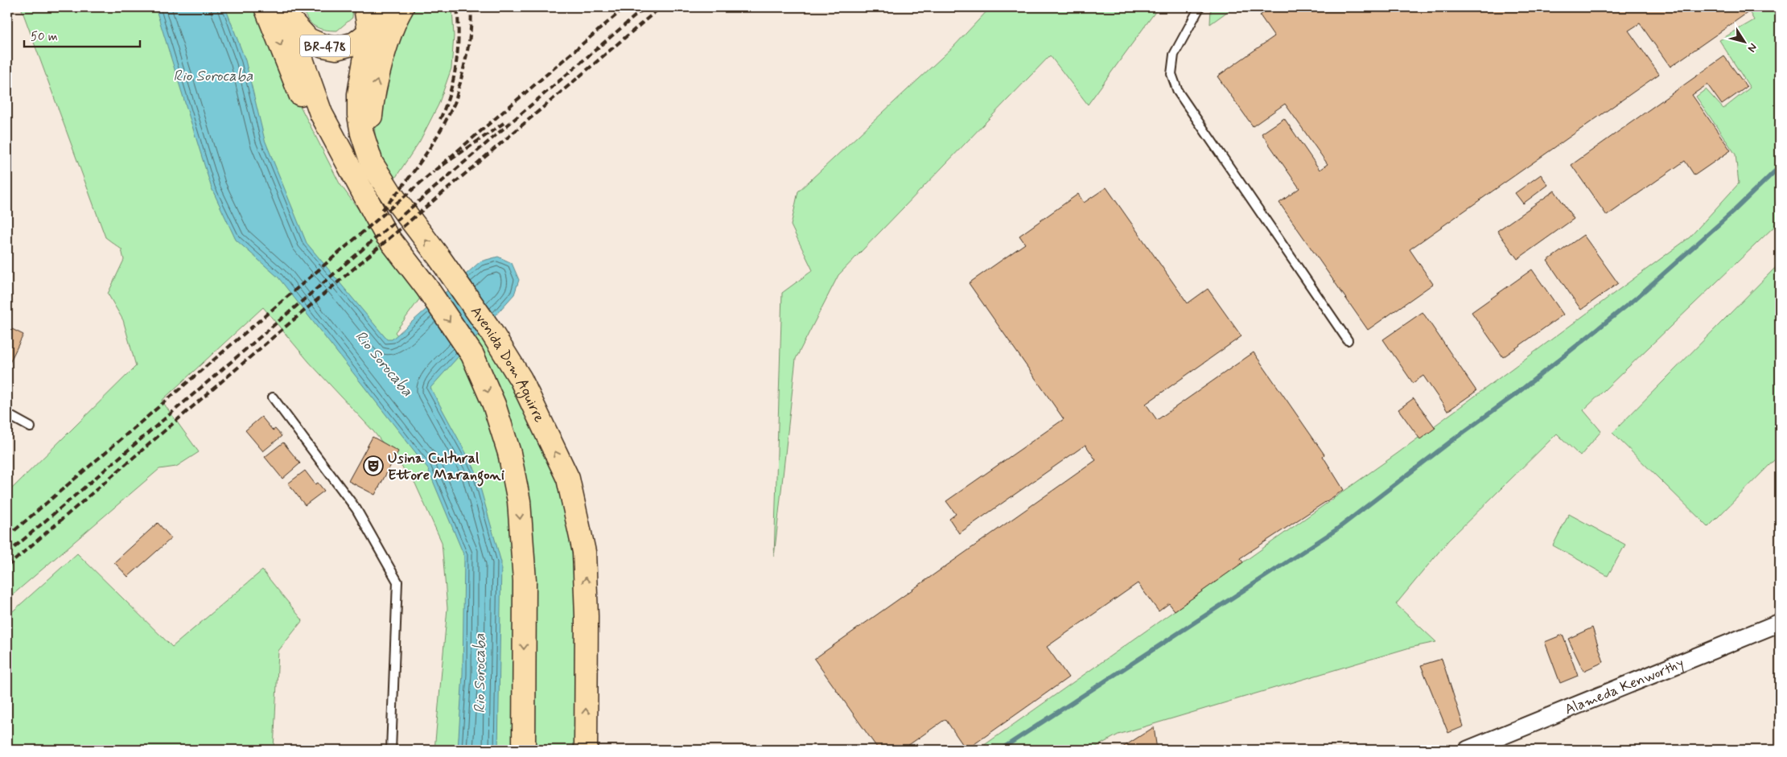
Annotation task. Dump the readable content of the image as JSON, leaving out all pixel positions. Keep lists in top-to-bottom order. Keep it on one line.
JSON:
{"streets":{"main road":["BR-478","Avenida Dom Aguirre"],"street":["Alameda Kenworthy"]},"crossings":[["BR-478","Avenida Dom Aguirre"]],"water":["Rio Sorocaba"],"places":{"theatre":["Usina Cultural Ettore Marangoni"]},"scale_bar":"50 m","north":"bottom right"}
